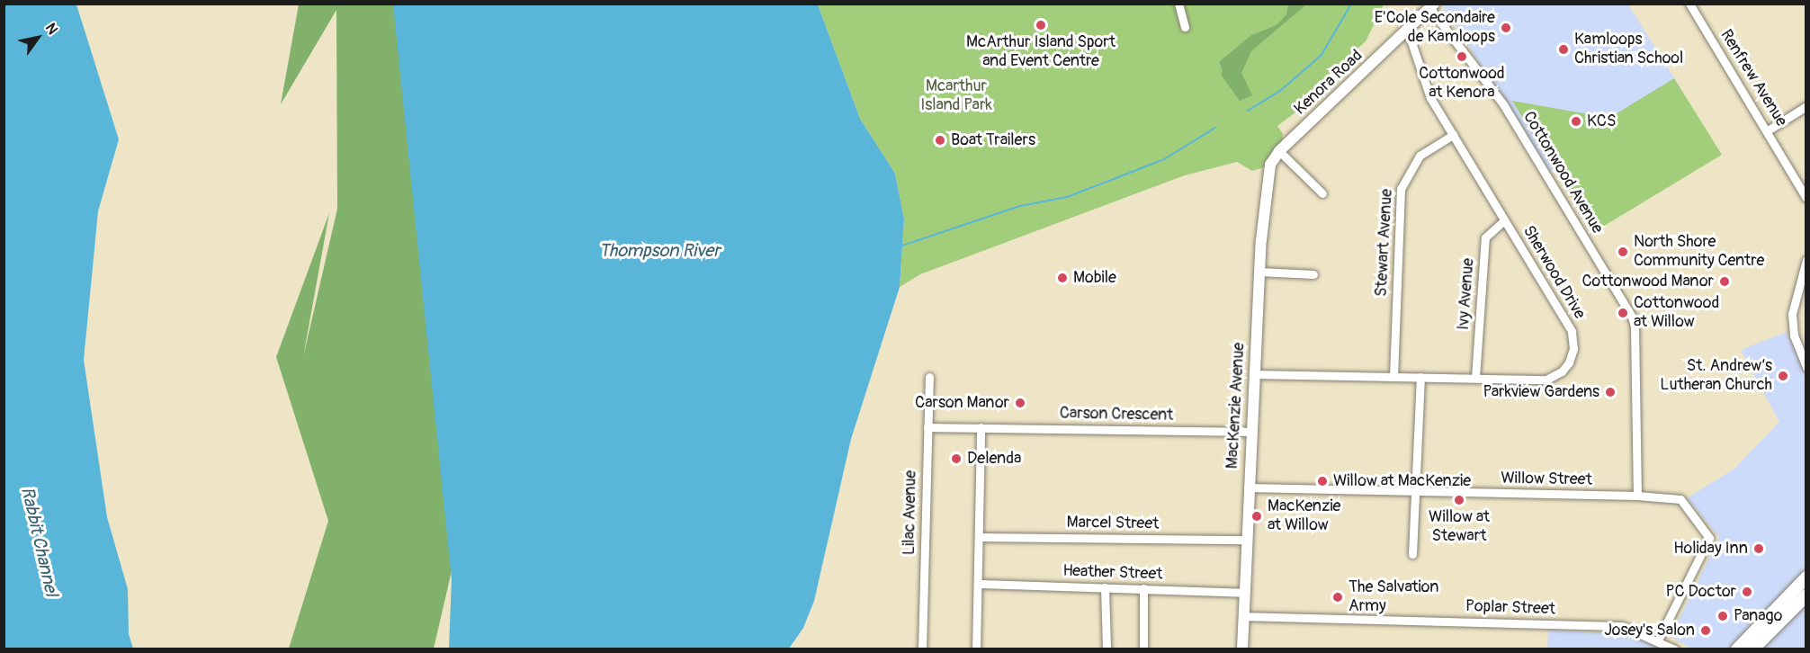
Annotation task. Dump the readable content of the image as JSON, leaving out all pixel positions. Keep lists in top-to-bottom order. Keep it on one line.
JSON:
{"streets":{"street":["Renfrew Avenue","Kenora Road","Cottonwood Avenue","Stewart Avenue","Sherwood Drive","Ivy Avenue","MacKenzie Avenue","Carson Crescent","Willow Street","Lilac Avenue","Marcel Street","Heather Street","Poplar Street"]},"crossings":[["Kenora Road","Cottonwood Avenue"],["Kenora Road","Sherwood Drive"],["Kenora Road","MacKenzie Avenue"],["Cottonwood Avenue","Willow Street"],["Stewart Avenue","Sherwood Drive"],["Sherwood Drive","Ivy Avenue"],["Sherwood Drive","MacKenzie Avenue"],["MacKenzie Avenue","Carson Crescent"],["MacKenzie Avenue","Willow Street"],["MacKenzie Avenue","Marcel Street"],["MacKenzie Avenue","Heather Street"],["MacKenzie Avenue","Poplar Street"],["Carson Crescent","Lilac Avenue"],["Willow Street","Poplar Street"]],"water":["Thompson River","Rabbit Channel"],"parks":["Mcarthur Island Park"],"places":["McArthur Island Sport and Event Centre","E'Cole Secondaire de Kamloops","Kamloops Christian School","Cottonwood at Kenora","KCS","Boat Trailers","North Shore Community Centre","Mobile","Cottonwood Manor","Cottonwood at Willow","St. Andrew’s Lutheran Church","Parkview Gardens","Carson Manor","Delenda","Willow at MacKenzie","Willow at Stewart","MacKenzie at Willow","Holiday Inn","PC Doctor","The Salvation Army","Panago","Josey's Salon"],"north":"top right"}
